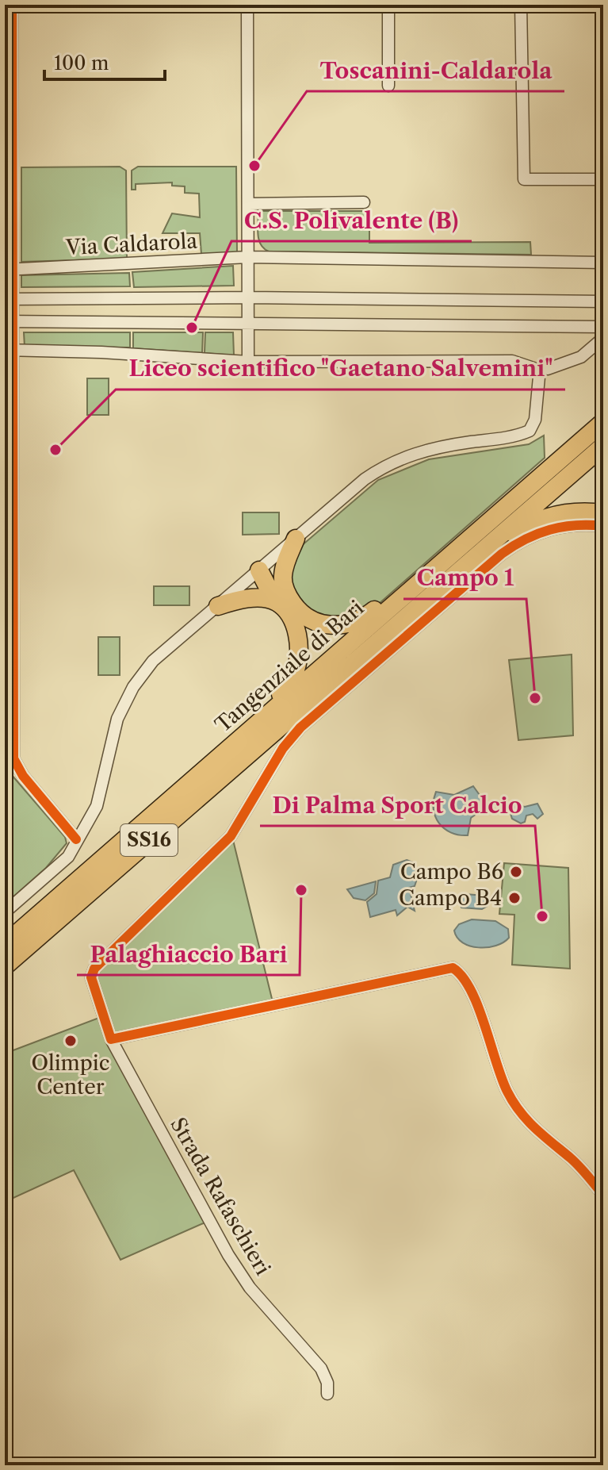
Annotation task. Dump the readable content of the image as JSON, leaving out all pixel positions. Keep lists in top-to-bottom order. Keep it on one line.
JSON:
{"streets":{"highway":["Tangenziale di Bari","SS16"],"street":["Via Caldarola","Strada Rafaschieri"]},"places":["Toscanini-Caldarola","C.S. Polivalente (B)","Liceo scientifico \"Gaetano Salvemini\"","Campo 1","Campo B6","Palaghiaccio Bari","Campo B4","Di Palma Sport Calcio","Olimpic Center"],"scale_bar":"100 m"}
